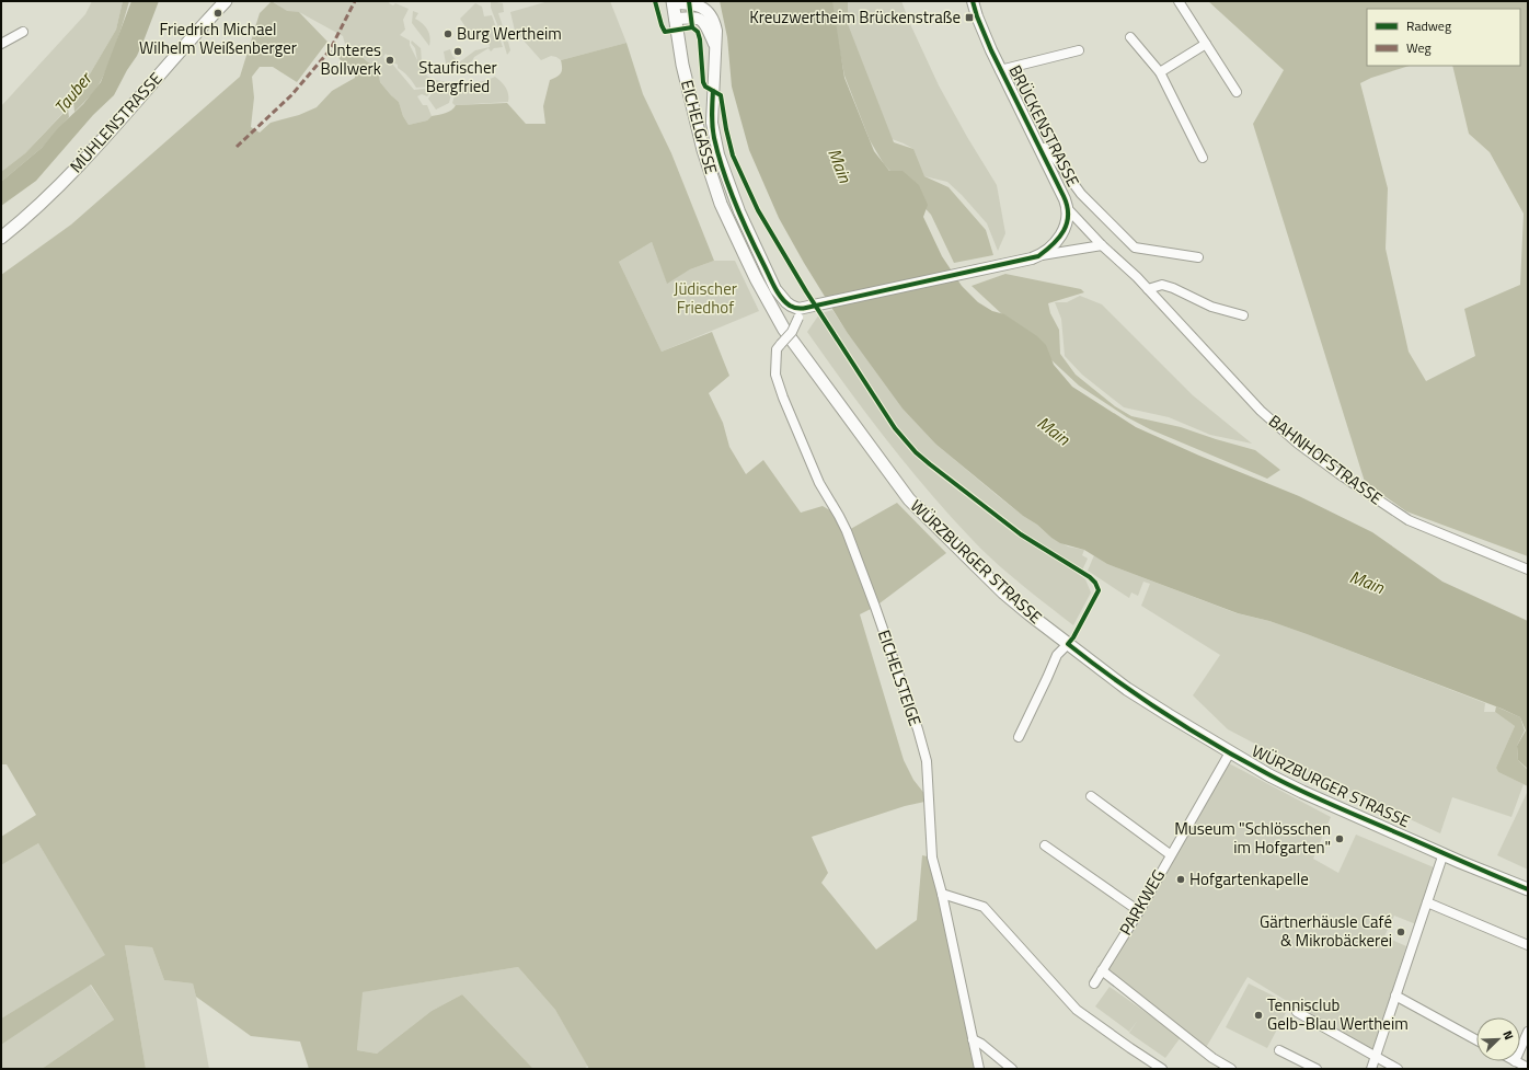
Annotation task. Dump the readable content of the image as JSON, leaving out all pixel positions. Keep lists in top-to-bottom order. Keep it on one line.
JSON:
{"streets":{"main road":["MÜHLENSTRASSE","EICHELGASSE","WÜRZBURGER STRASSE"],"street":["BRÜCKENSTRASSE","BAHNHOFSTRASSE","EICHELSTEIGE","PARKWEG"]},"crossings":[["BRÜCKENSTRASSE","BAHNHOFSTRASSE"],["EICHELGASSE","WÜRZBURGER STRASSE"],["WÜRZBURGER STRASSE","PARKWEG"]],"water":["Tauber","Main"],"parks":["Jüdischer Friedhof"],"places":{"other":["Friedrich Michael Wilhelm Weißenberger","Burg Wertheim","Staufischer Bergfried","Unteres Bollwerk","Museum \"Schlösschen im Hofgarten\"","Hofgartenkapelle","Gärtnerhäusle Café & Mikrobäckerei","Tennisclub Gelb-Blau Wertheim"],"transit":["Kreuzwertheim Brückenstraße"]},"legend":["Radweg","Weg"],"north":"top right"}
